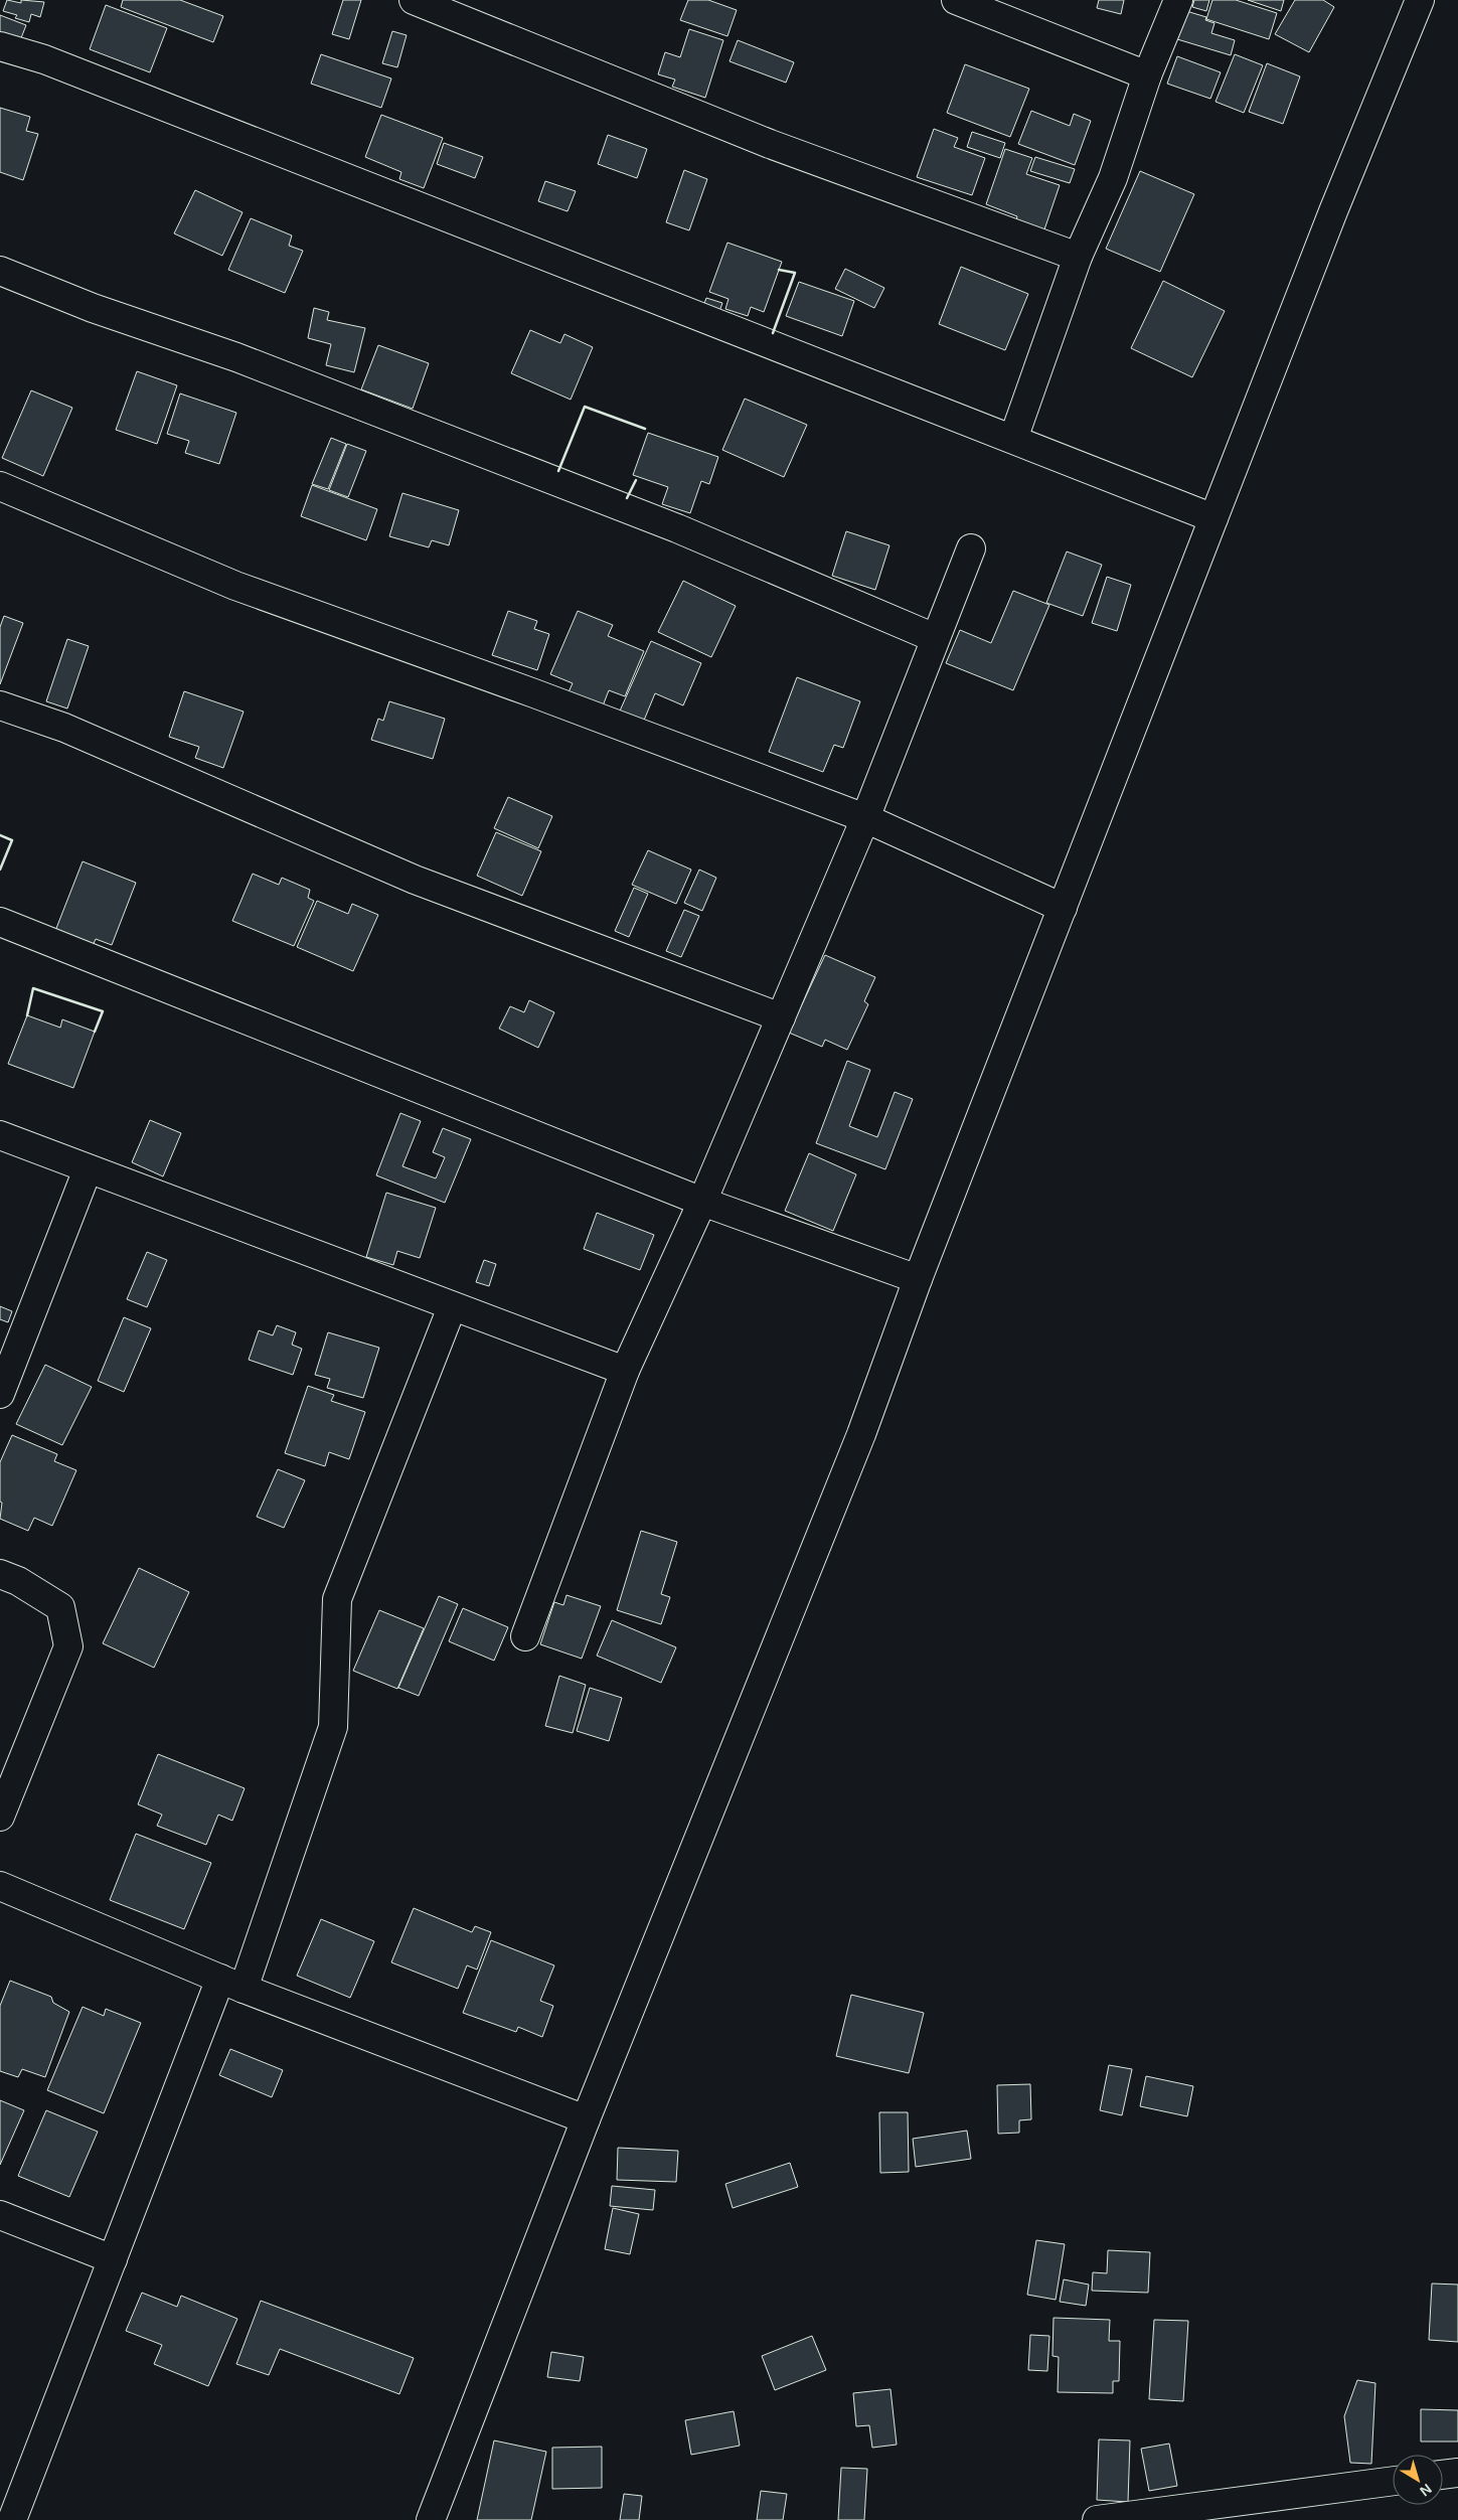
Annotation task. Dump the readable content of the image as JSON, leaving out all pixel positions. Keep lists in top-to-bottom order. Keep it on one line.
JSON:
{"north":"bottom right"}
